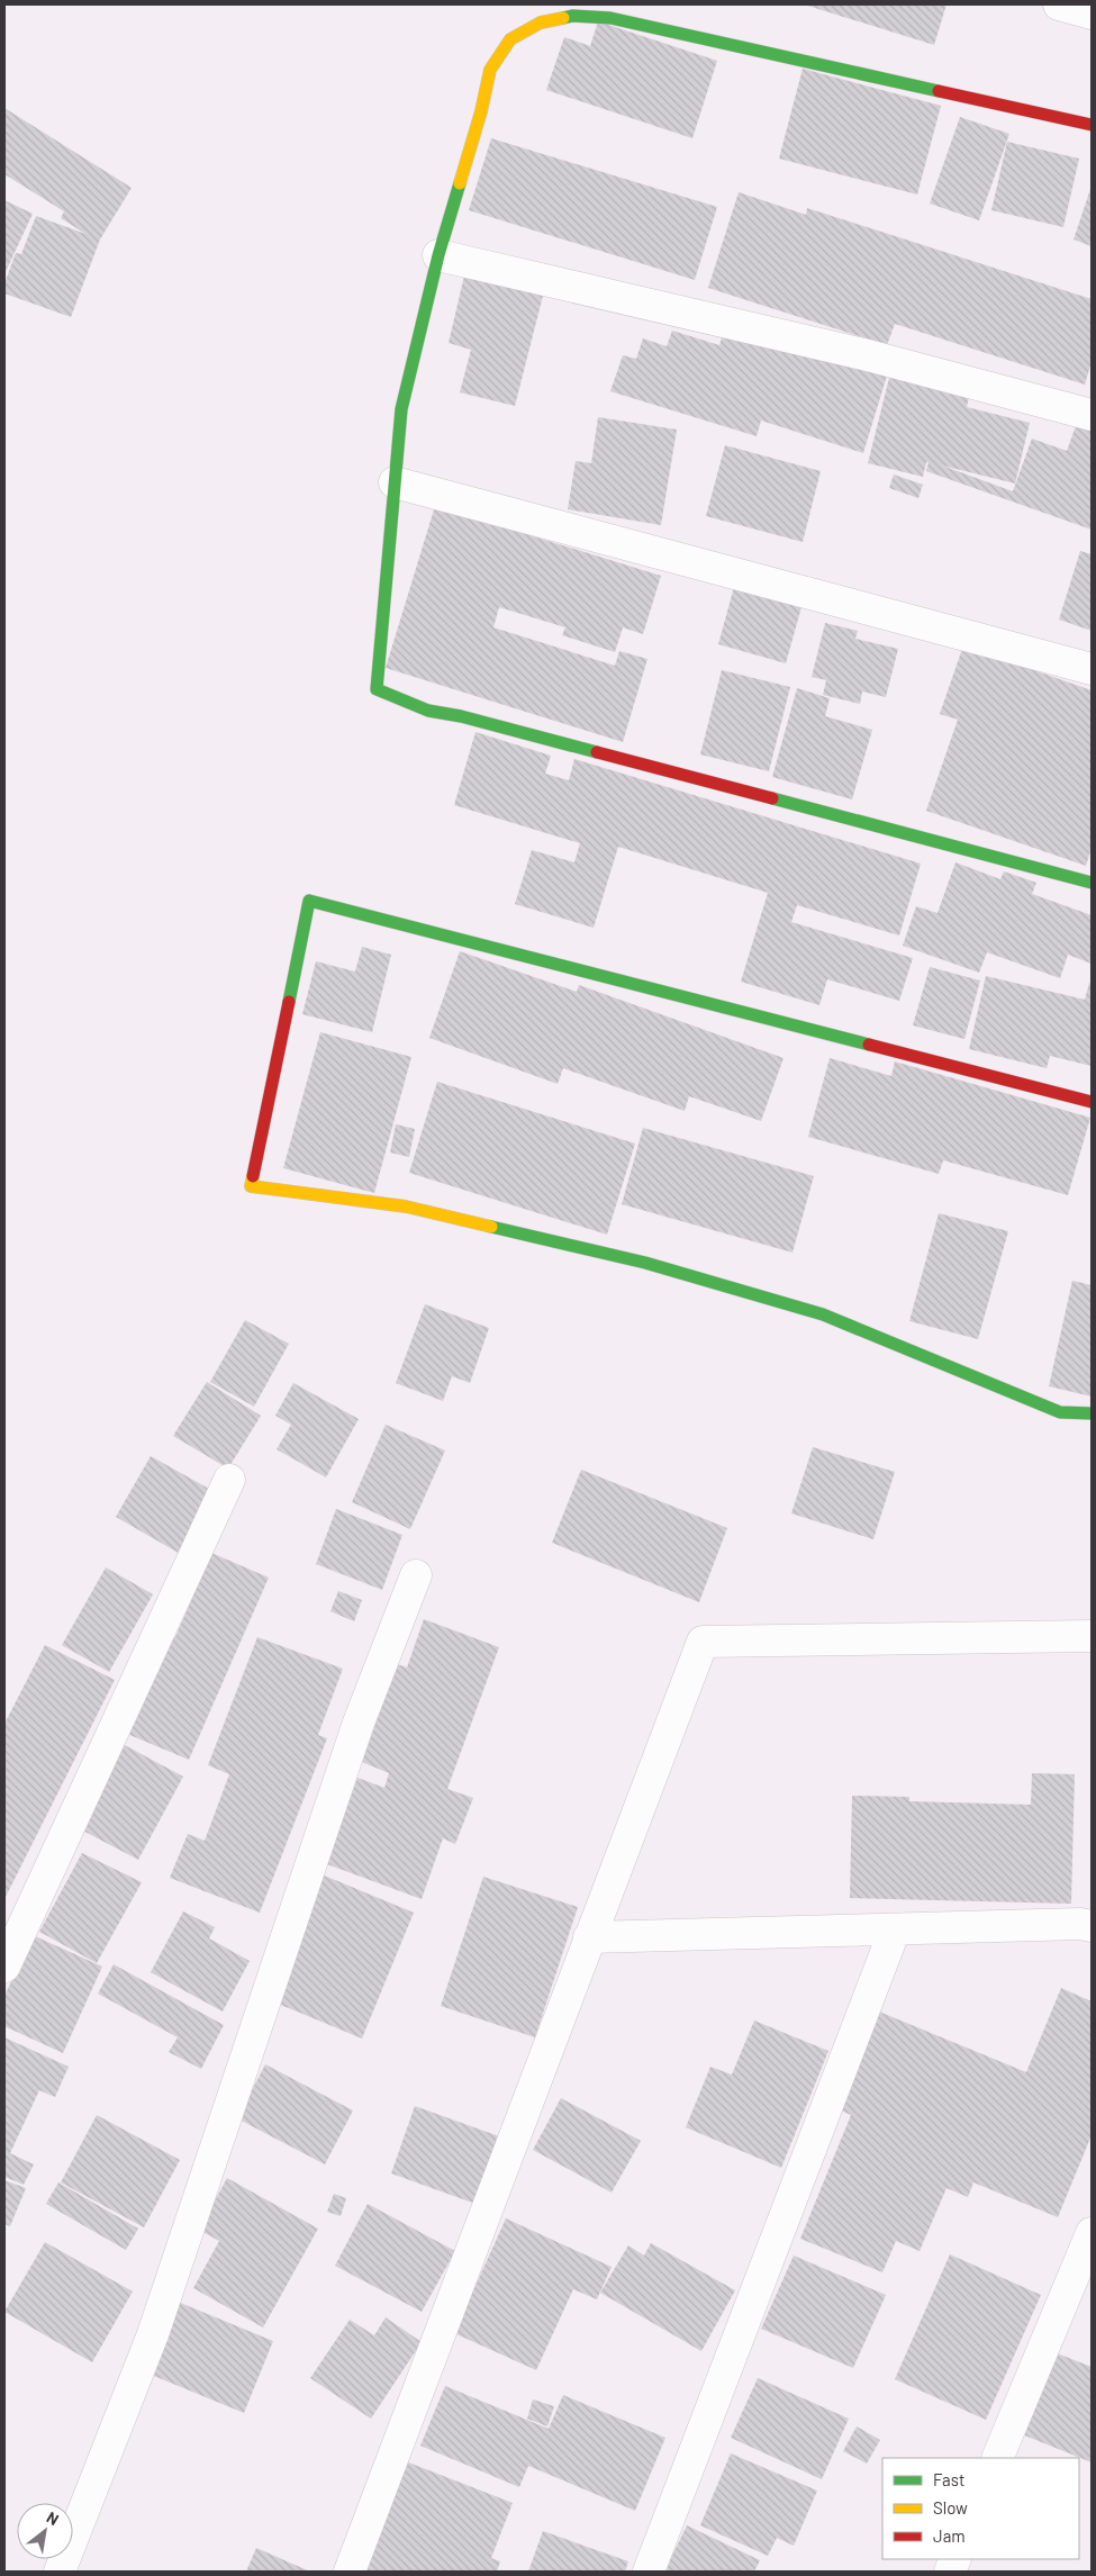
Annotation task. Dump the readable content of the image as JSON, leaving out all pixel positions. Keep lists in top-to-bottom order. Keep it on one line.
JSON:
{"legend":["Fast","Slow","Jam"],"north":"top right"}
